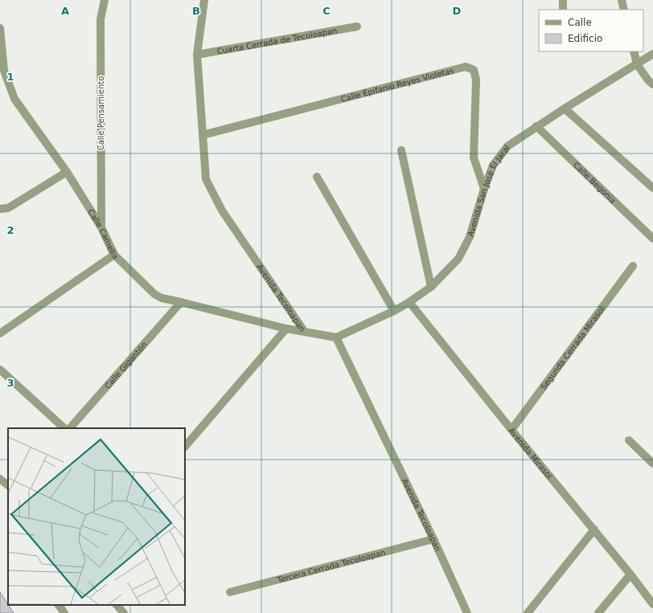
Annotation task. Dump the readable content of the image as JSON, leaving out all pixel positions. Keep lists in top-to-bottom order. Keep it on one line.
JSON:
{"streets":{"street":["Cuarta Cerrada de Tecoloapan","Calle Epifanio Reyes Violetas","Calle Pensamiento","Calle Begonia","Avenida San José El Jaral","Calle Camelia","Avenida Tecoloapan","Segunda Cerrada Mirasol","Calle Gigantón","Avenida Mirasol","Tercera Cerrada Tecoloapan"]},"crossings":[["Cuarta Cerrada de Tecoloapan","Avenida Tecoloapan"],["Calle Epifanio Reyes Violetas","Avenida San José El Jaral"],["Calle Epifanio Reyes Violetas","Avenida Tecoloapan"],["Calle Pensamiento","Calle Camelia"],["Calle Begonia","Avenida San José El Jaral"],["Avenida San José El Jaral","Avenida Tecoloapan"],["Avenida San José El Jaral","Avenida Mirasol"],["Calle Camelia","Avenida Tecoloapan"],["Calle Camelia","Calle Gigantón"],["Avenida Tecoloapan","Tercera Cerrada Tecoloapan"],["Segunda Cerrada Mirasol","Avenida Mirasol"]],"legend":["Calle","Edificio"],"grid":{"columns":["A","B","C","D"],"rows":["1","2","3"]}}
